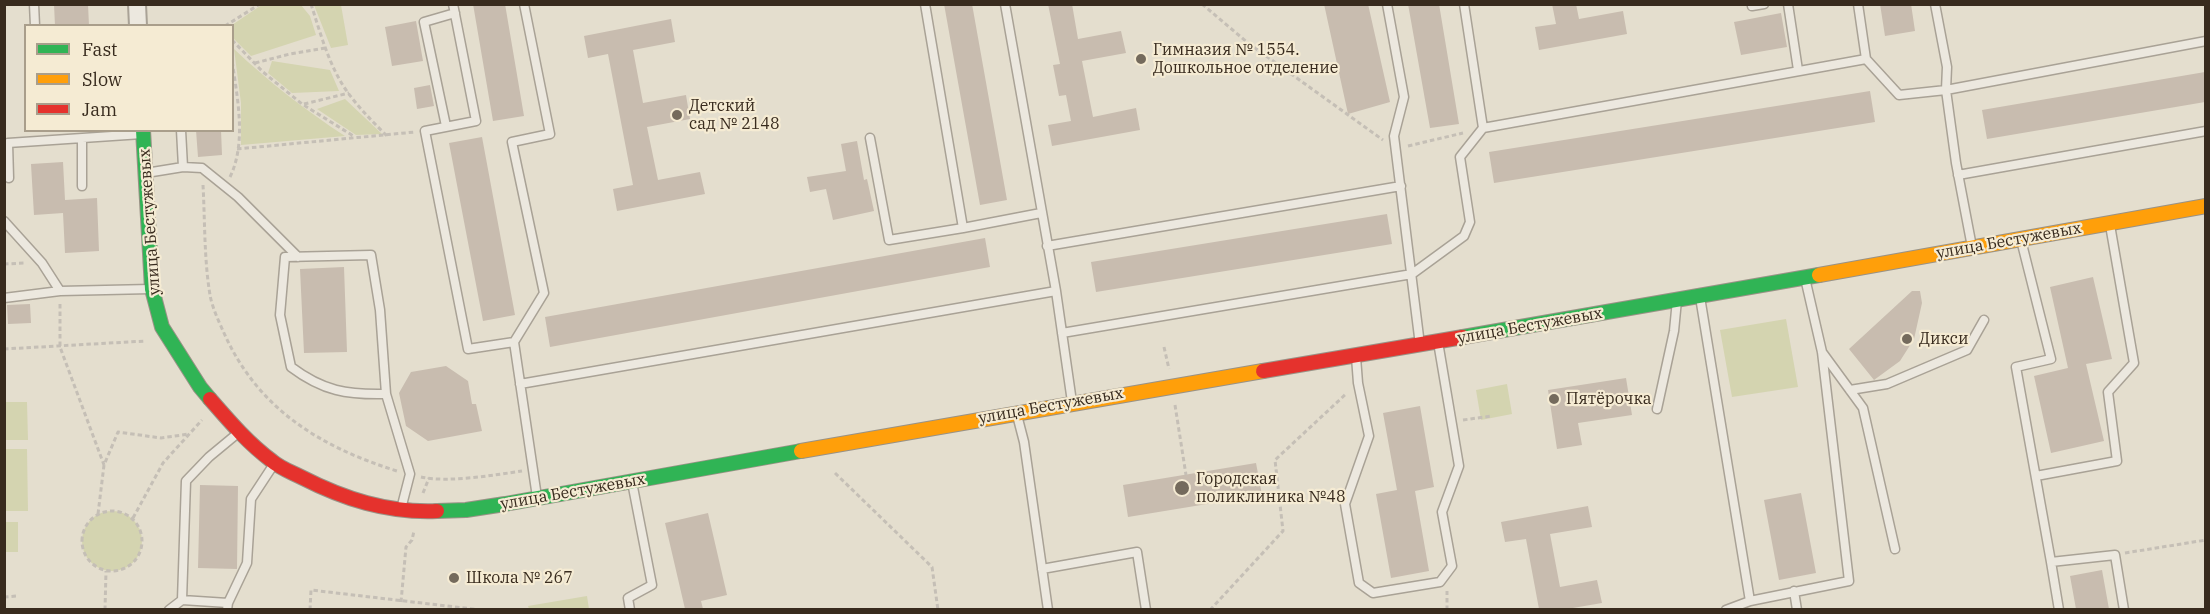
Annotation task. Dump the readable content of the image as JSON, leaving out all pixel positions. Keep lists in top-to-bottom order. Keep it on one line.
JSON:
{"streets":{"street":["улица Бестужевых"]},"places":["Гимназия № 1554. Дошкольное отделение","Детский сад № 2148","Дикси","Пятёрочка","Городская поликлиника №48","Школа № 267"],"legend":["Fast","Slow","Jam"]}
